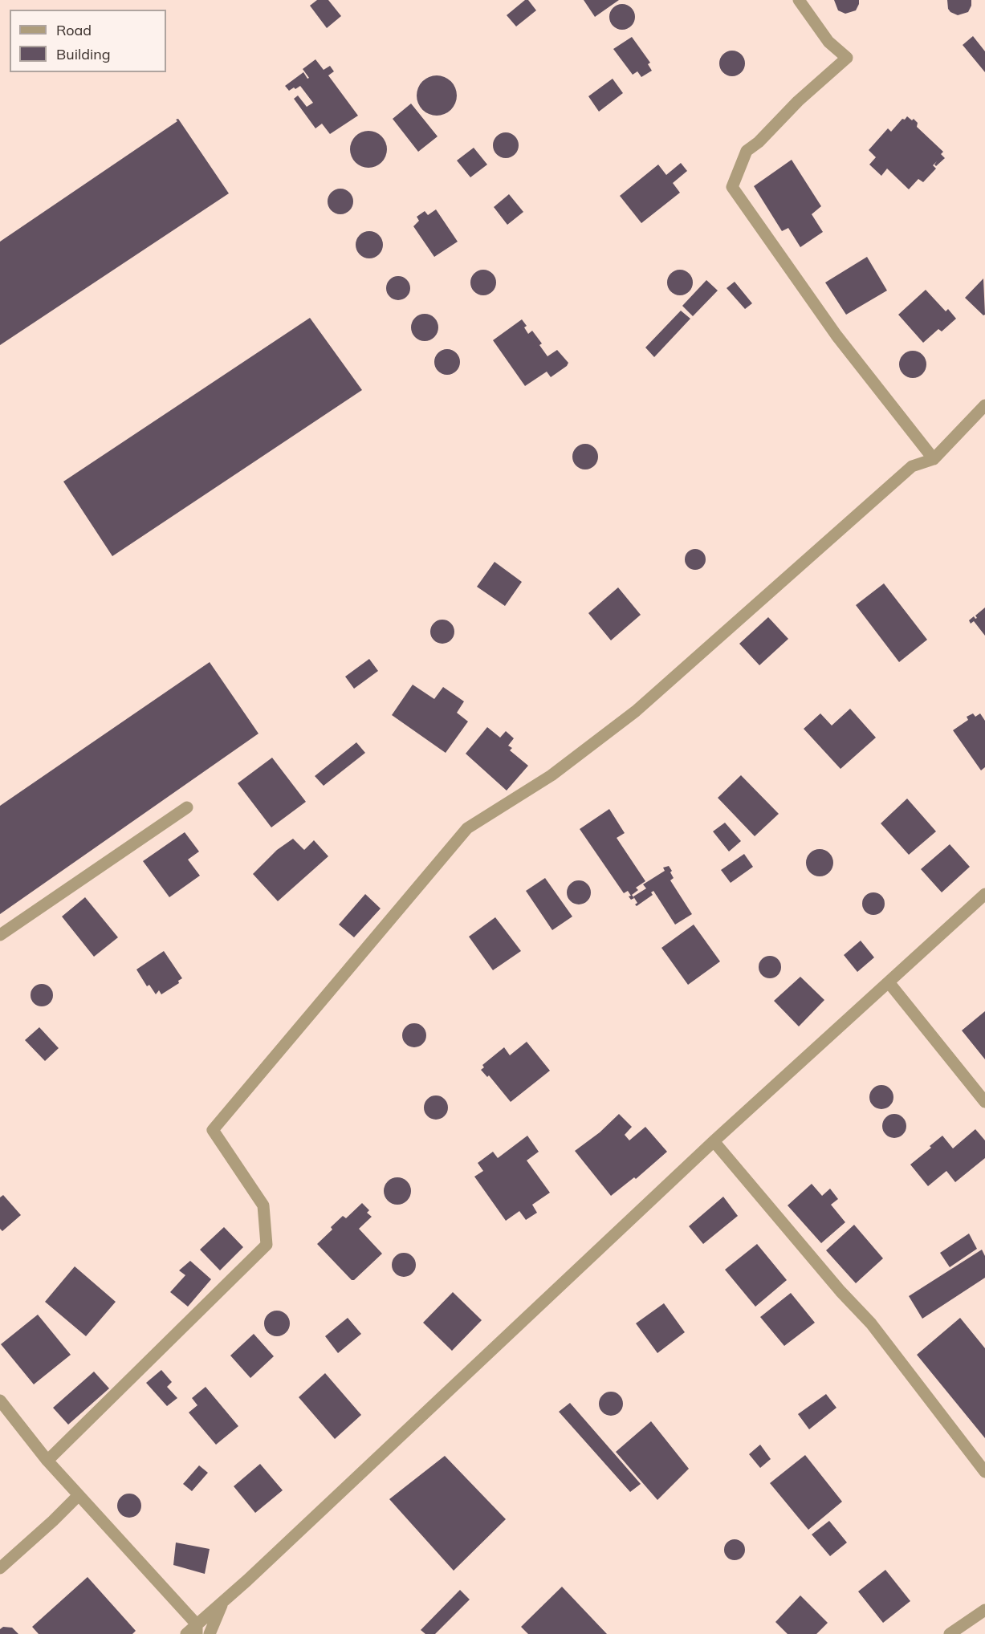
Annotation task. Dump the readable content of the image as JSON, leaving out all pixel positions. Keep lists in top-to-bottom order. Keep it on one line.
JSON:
{"legend":["Road","Building"]}
